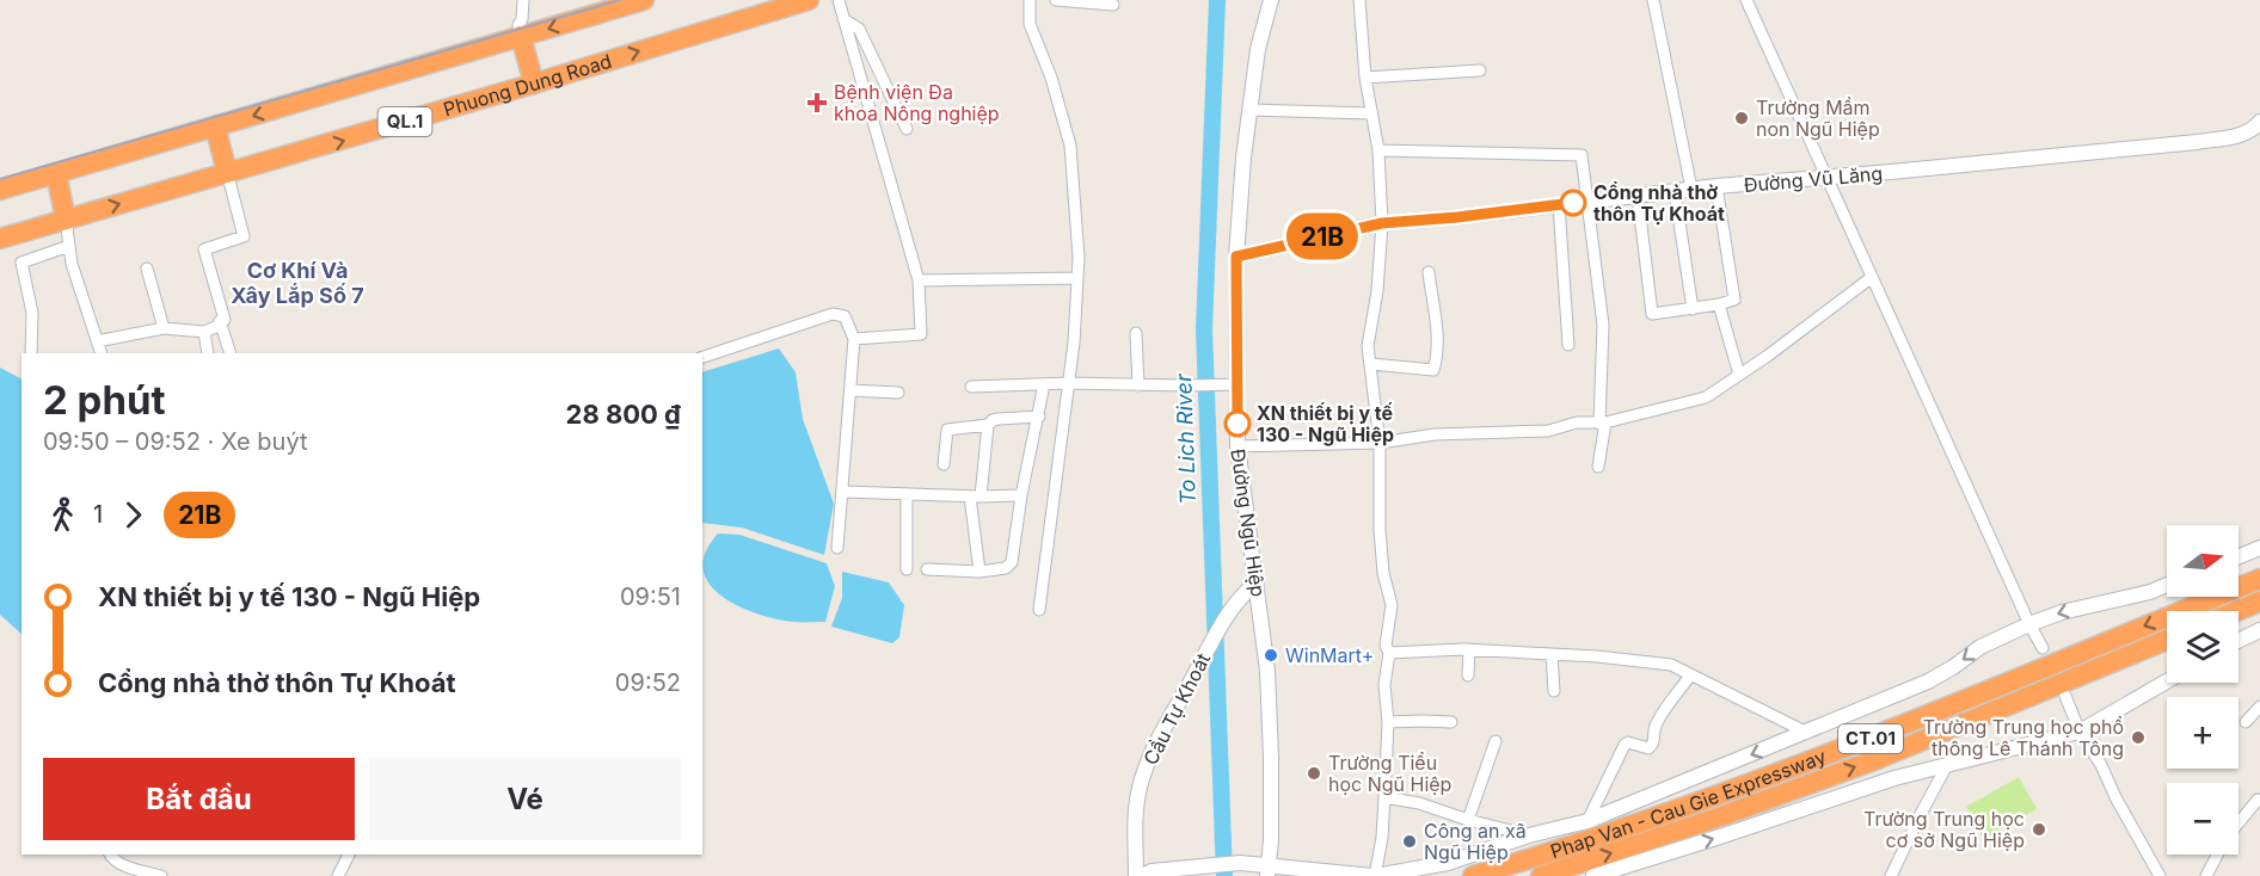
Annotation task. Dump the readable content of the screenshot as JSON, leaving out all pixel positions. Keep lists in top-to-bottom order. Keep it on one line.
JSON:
{"streets":{"highway":["Phuong Dung Road","QL.1","CT.01","Phap Van - Cau Gie Expressway"],"street":["Đường Vũ Lăng","Đường Ngũ Hiệp","Cầu Tự Khoát"]},"crossings":[["Đường Vũ Lăng","Đường Ngũ Hiệp"],["Đường Ngũ Hiệp","Cầu Tự Khoát"]],"districts":["Cơ Khí Và Xây Lắp Số 7"],"water":["To Lich River"],"places":{"health":["Bệnh viện Đa khoa Nông nghiệp"],"other":["Trường Mầm non Ngũ Hiệp","Cổng nhà thờ thôn Tự Khoát","XN thiết bị y tế 130 - Ngũ Hiệp","WinMart+","Trường Trung học phổ thông Lê Thánh Tông","Trường Tiểu học Ngũ Hiệp","Trường Trung học cơ sở Ngũ Hiệp","Công an xã Ngũ Hiệp"]},"lines":["bus line 21B"],"north":"right","page":{"on_map":"21B","heading":["2 phút","09:50 – 09:52 · Xe buýt","28 800 ₫"],"legs":["1","21B"],"map_buttons":["+","−"],"list":[{"name":"XN thiết bị y tế 130 - Ngũ Hiệp","value":"09:51"},{"name":"Cổng nhà thờ thôn Tự Khoát","value":"09:52"}],"buttons":["Bắt đầu","Vé"]}}
